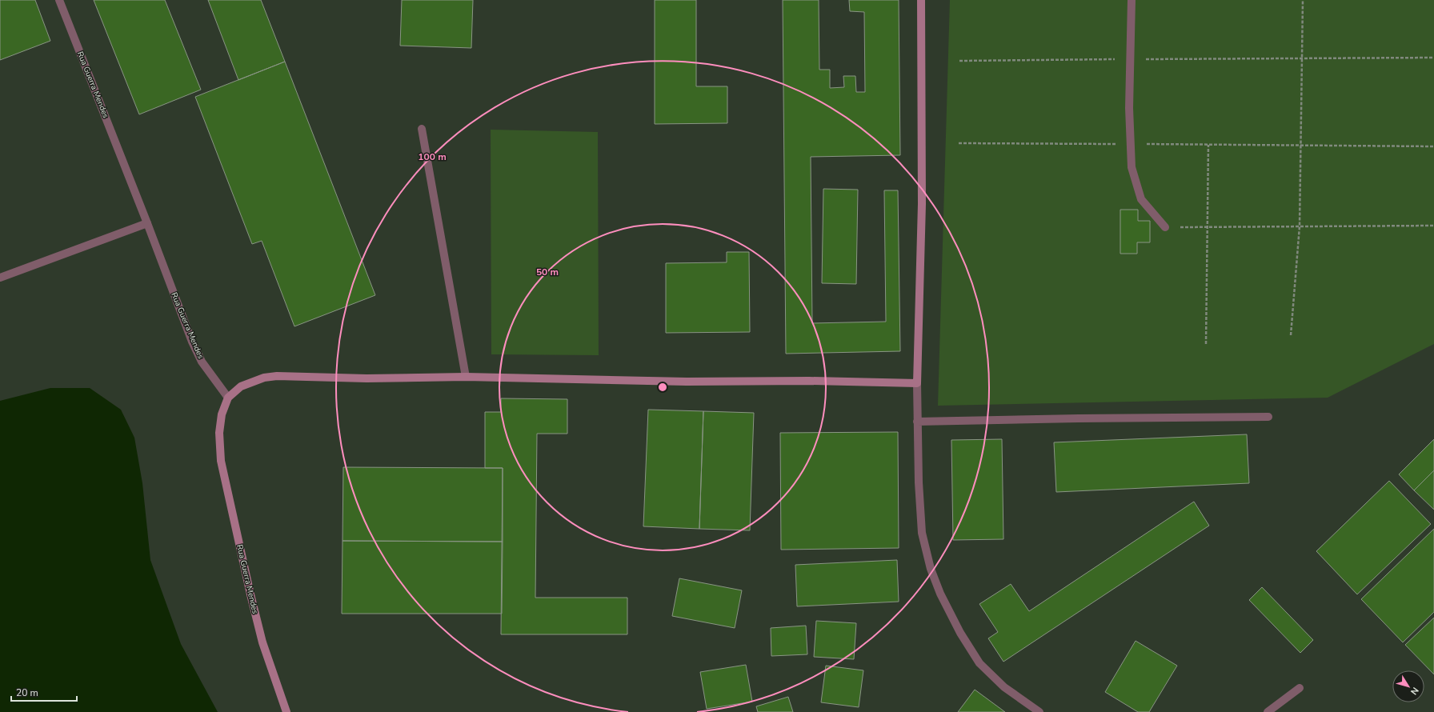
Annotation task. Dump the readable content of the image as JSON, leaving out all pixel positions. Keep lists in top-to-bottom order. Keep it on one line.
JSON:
{"streets":{"street":["Rua Guerra Mendes"]},"scale_bar":"20 m","north":"bottom right","rings":["100 m","50 m"]}
